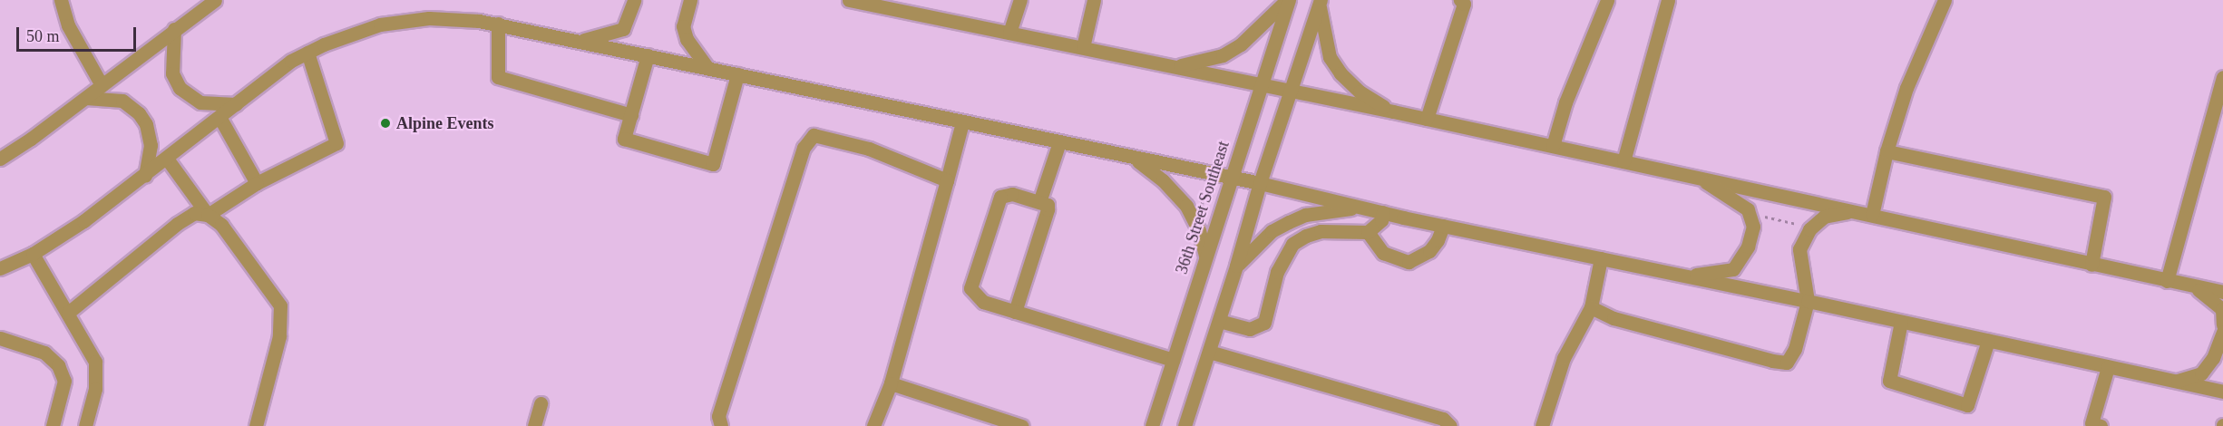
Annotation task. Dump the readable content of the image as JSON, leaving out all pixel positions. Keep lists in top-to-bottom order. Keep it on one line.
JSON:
{"streets":{"street":["36th Street Southeast"]},"places":["Alpine Events"],"scale_bar":"50 m"}
